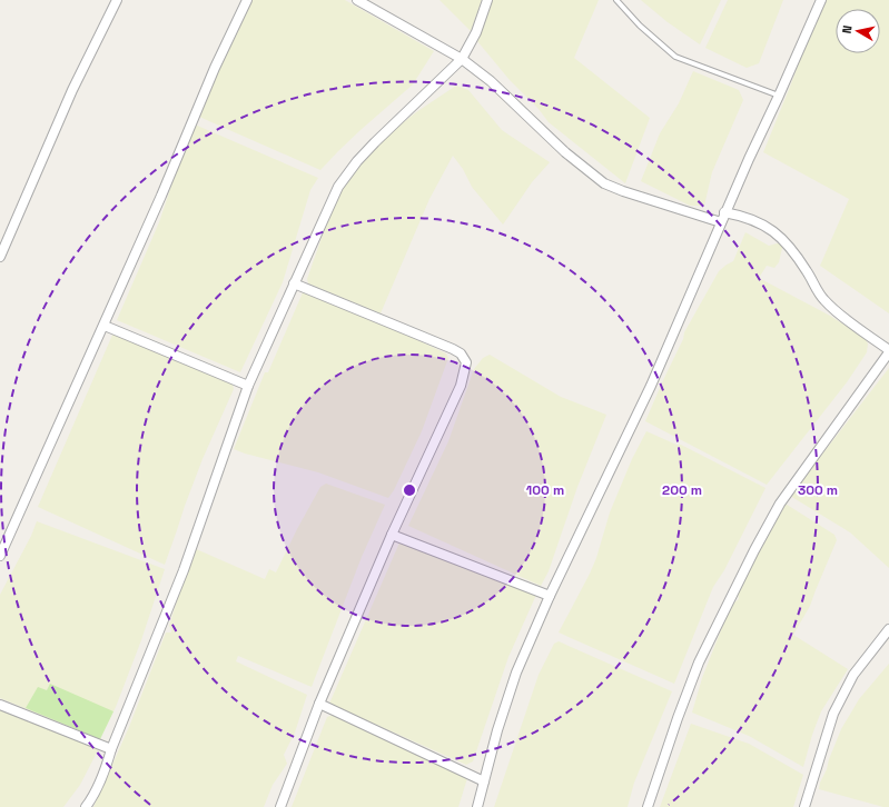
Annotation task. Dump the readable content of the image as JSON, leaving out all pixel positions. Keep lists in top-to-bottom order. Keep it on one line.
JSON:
{"north":"left","rings":["100 m","200 m","300 m"]}
